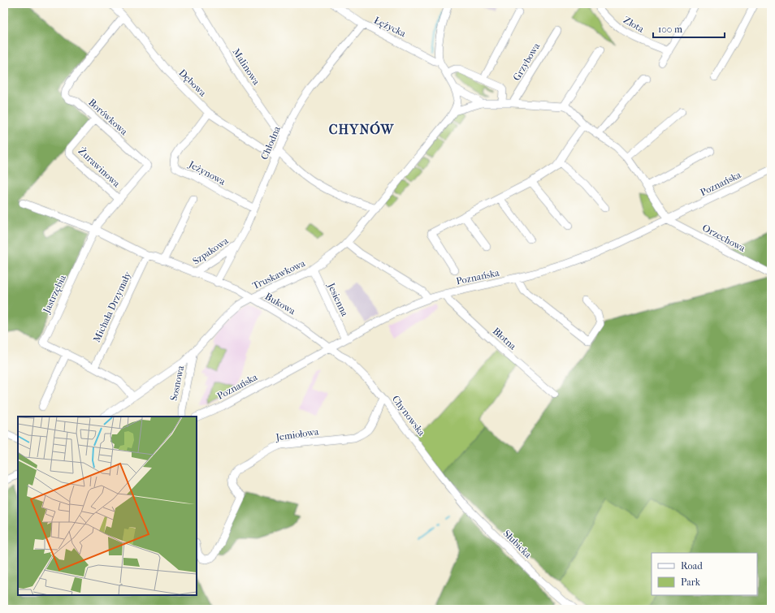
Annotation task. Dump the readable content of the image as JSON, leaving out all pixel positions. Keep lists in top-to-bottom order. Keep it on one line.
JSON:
{"streets":{"street":["Złota","Łężycka","Grzybowa","Malinowa","Dębowa","Borówkowa","Chłodna","Żurawinowa","Jeżynowa","Poznańska","Orzechowa","Szpakowa","Truskawkowa","Jastrzębia","Jesienna","Bukowa","Michała Drzymały","Błotna","Sosnowa","Chynowska","Jemiołowa","Słubicka"]},"crossings":[["Łężycka","Chłodna"],["Łężycka","Truskawkowa"],["Grzybowa","Truskawkowa"],["Malinowa","Chłodna"],["Dębowa","Borówkowa"],["Dębowa","Chłodna"],["Dębowa","Jeżynowa"],["Dębowa","Truskawkowa"],["Borówkowa","Żurawinowa"],["Borówkowa","Jastrzębia"],["Borówkowa","Bukowa"],["Chłodna","Jeżynowa"],["Chłodna","Szpakowa"],["Chłodna","Bukowa"],["Poznańska","Orzechowa"],["Poznańska","Jesienna"],["Poznańska","Bukowa"],["Poznańska","Błotna"],["Poznańska","Chynowska"],["Szpakowa","Bukowa"],["Truskawkowa","Jastrzębia"],["Truskawkowa","Jesienna"],["Truskawkowa","Bukowa"],["Truskawkowa","Sosnowa"],["Jastrzębia","Bukowa"],["Jastrzębia","Michała Drzymały"],["Bukowa","Michała Drzymały"],["Bukowa","Chynowska"],["Chynowska","Jemiołowa"],["Chynowska","Słubicka"]],"districts":["CHYNÓW"],"legend":["Road","Park"],"scale_bar":"100 m"}
